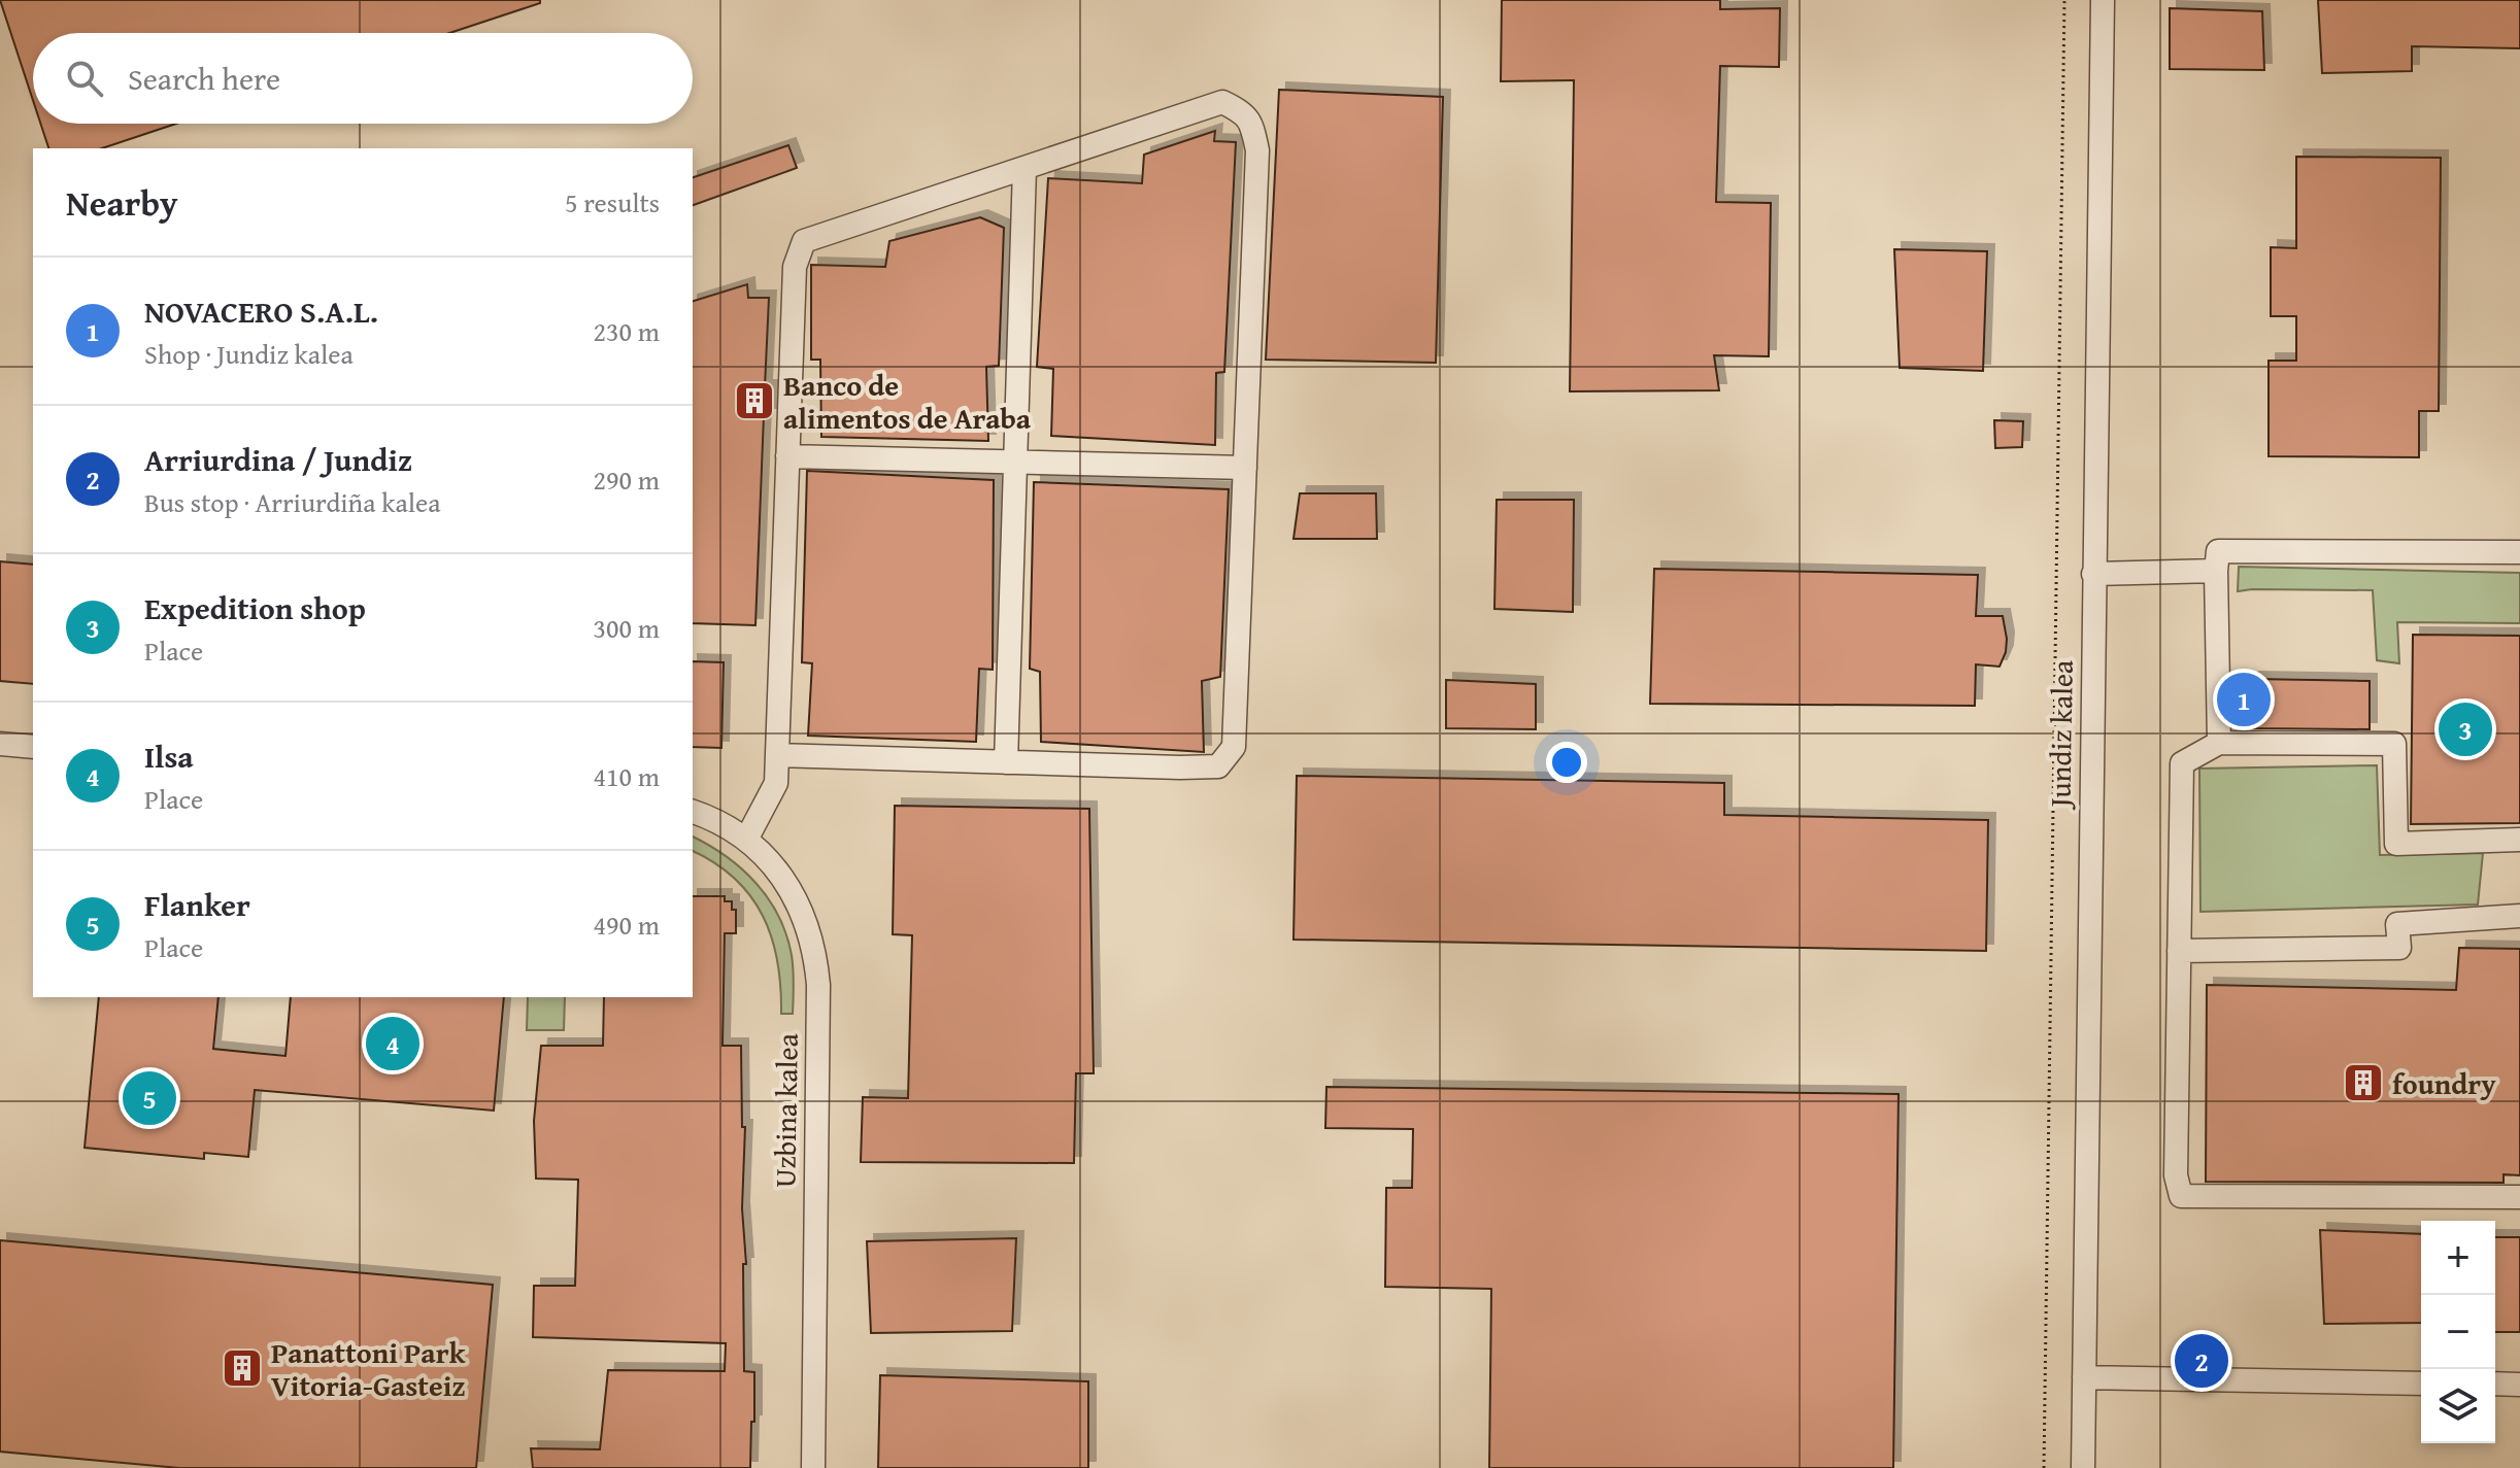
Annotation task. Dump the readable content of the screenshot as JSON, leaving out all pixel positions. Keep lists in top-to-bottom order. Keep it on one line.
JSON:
{"streets":{"street":["Jundiz kalea","Uzbina kalea"]},"places":{"building":["Banco de alimentos de Araba","foundry","Panattoni Park Vitoria-Gasteiz"]},"page":{"search":"Search here","heading":["Nearby","5 results"],"list":[{"mark":"1","name":"NOVACERO S.A.L.","note":"Shop · Jundiz kalea","value":"230 m"},{"mark":"2","name":"Arriurdina / Jundiz","note":"Bus stop · Arriurdiña kalea","value":"290 m"},{"mark":"3","name":"Expedition shop","note":"Place","value":"300 m"},{"mark":"4","name":"Ilsa","note":"Place","value":"410 m"},{"mark":"5","name":"Flanker","note":"Place","value":"490 m"}],"pins":["1","3","4","5","2"],"map_buttons":["+","−"]}}
